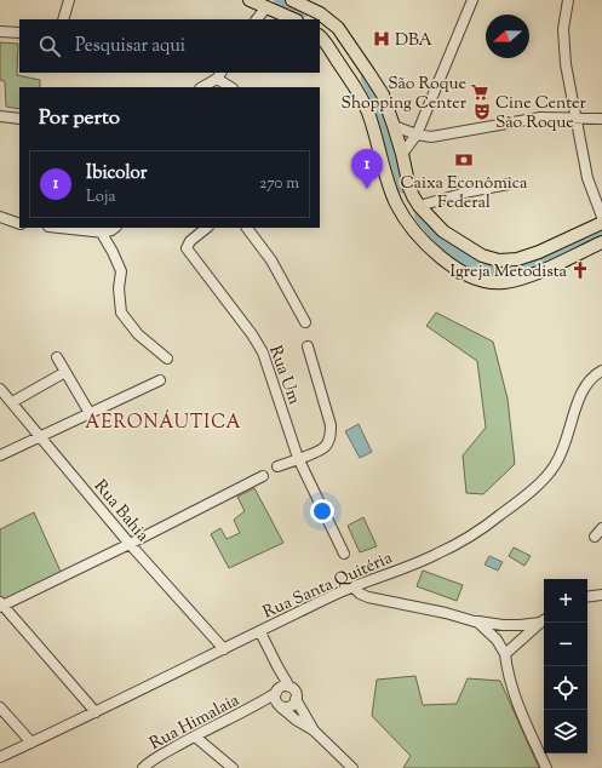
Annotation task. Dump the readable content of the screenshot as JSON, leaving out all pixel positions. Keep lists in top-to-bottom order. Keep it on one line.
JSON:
{"streets":{"street":["Rua Um","Rua Bahia","Rua Santa Quitéria","Rua Himalaia"]},"crossings":[["Rua Bahia","Rua Santa Quitéria"]],"districts":["AERONÁUTICA"],"places":{"hospital":["DBA"],"supermarket":["São Roque Shopping Center"],"theatre":["Cine Center São Roque"],"bank":["Caixa Econômica Federal"],"church":["Igreja Metodista"]},"north":"left","page":{"search":"Pesquisar aqui","heading":"Por perto","pins":"1","list":[{"mark":"1","name":"Ibicolor","note":"Loja","value":"270 m"}],"map_buttons":["+","−"]}}
